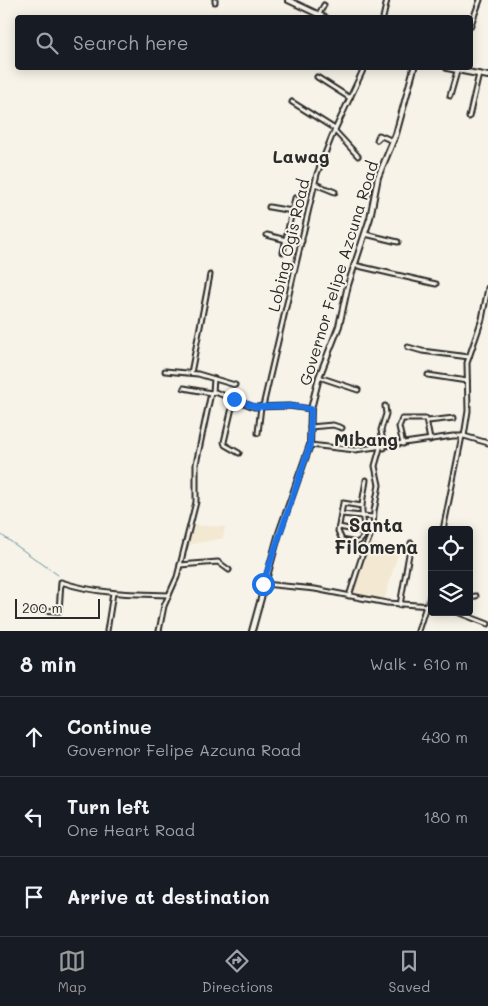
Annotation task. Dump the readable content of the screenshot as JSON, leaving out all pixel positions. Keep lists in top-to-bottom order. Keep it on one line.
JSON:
{"streets":{"street":["Lobing Ogis Road","Governor Felipe Azcuna Road"]},"districts":["Lawag","Mibang","Santa Filomena"],"scale_bar":"200 m","page":{"search":"Search here","scale":"200 m","heading":["8 min","Walk · 610 m"],"list":[["Continue","Governor Felipe Azcuna Road","430 m"],["Turn left","One Heart Road","180 m"],"Arrive at destination"],"nav":["Map","Directions","Saved"]}}
